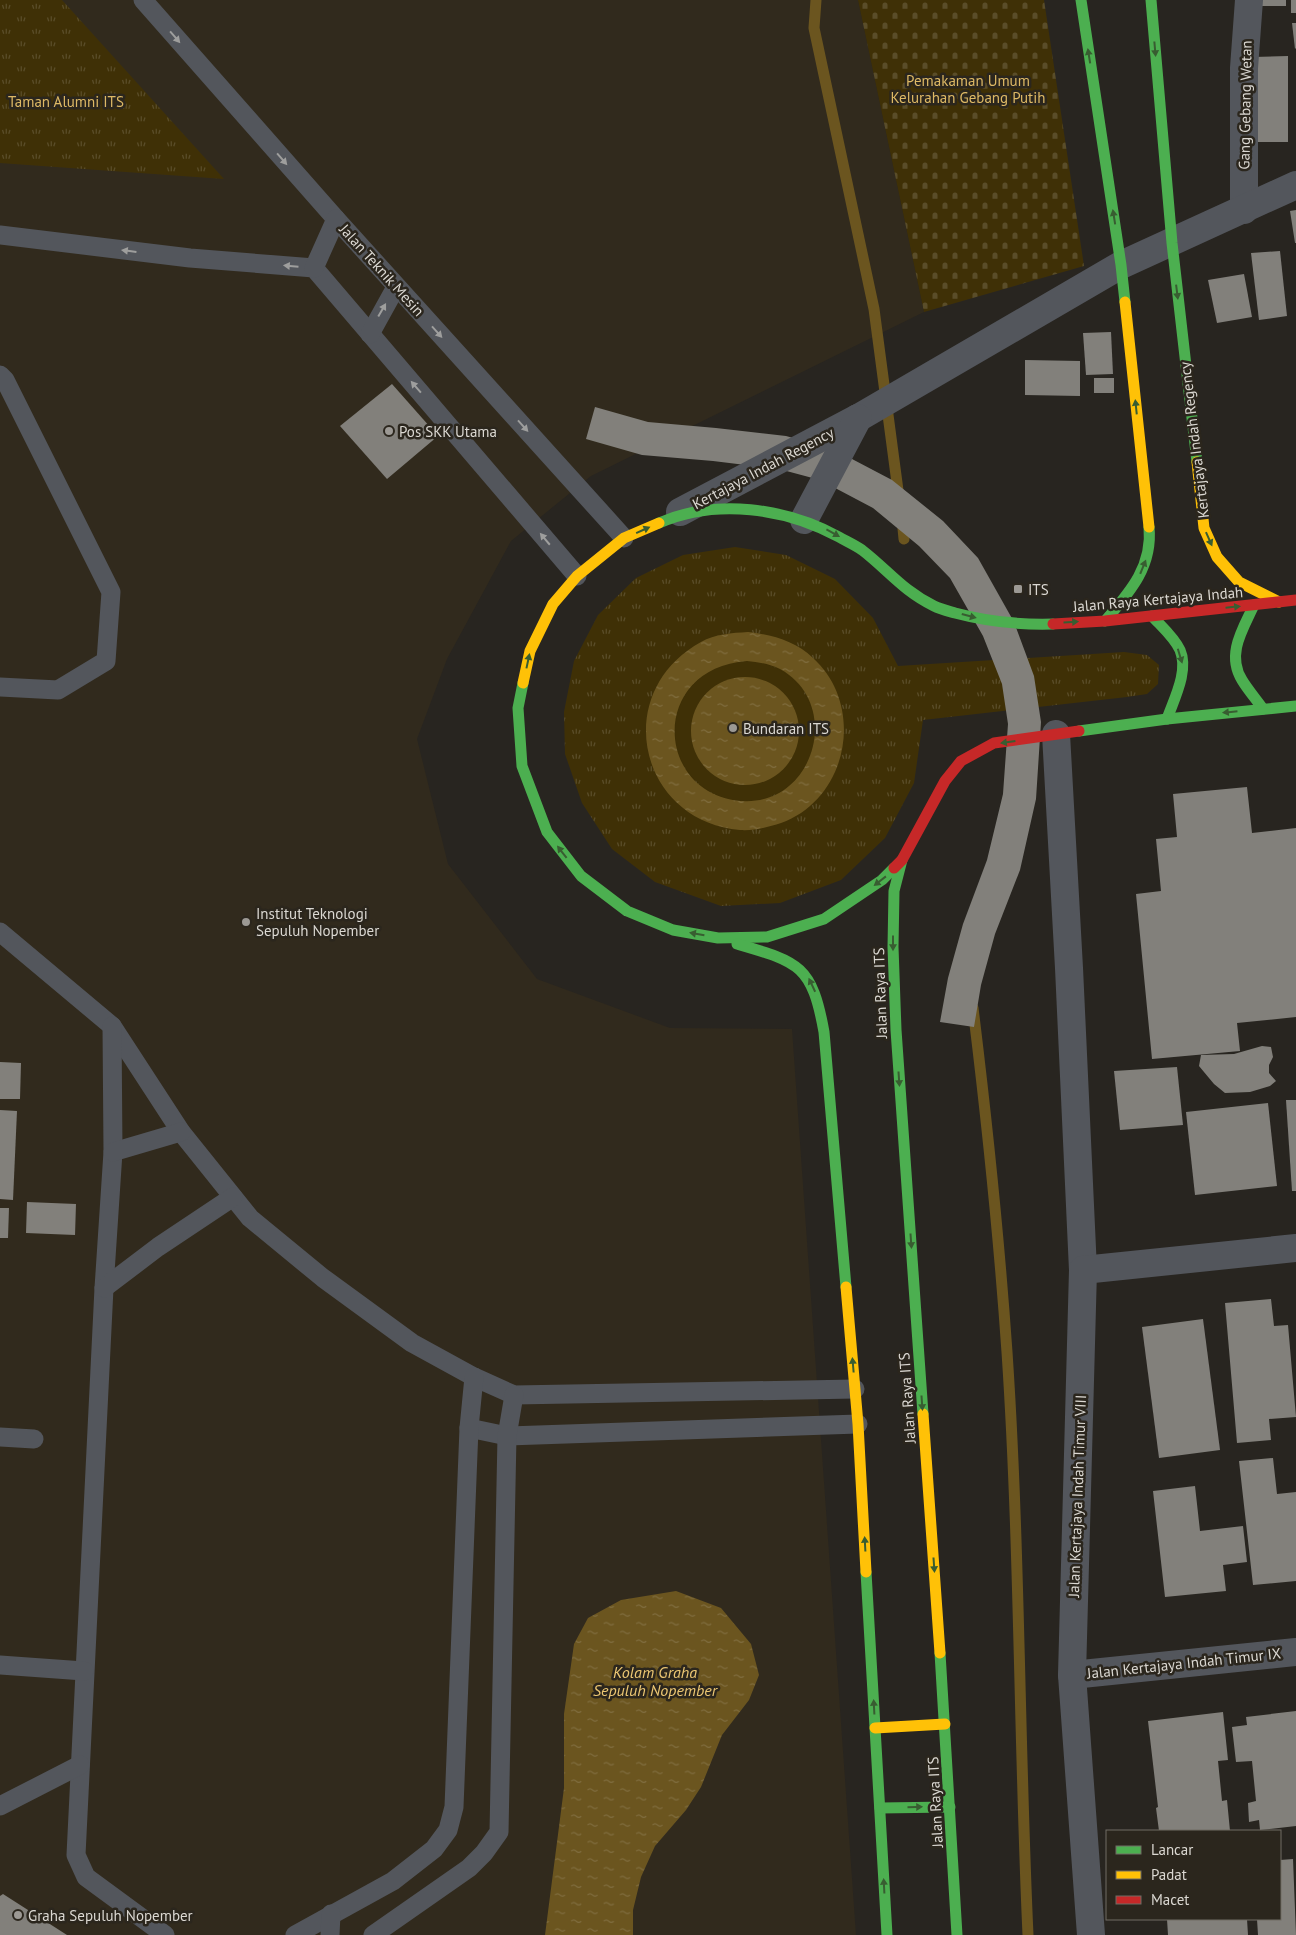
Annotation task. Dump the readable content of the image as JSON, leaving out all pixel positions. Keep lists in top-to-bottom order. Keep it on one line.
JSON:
{"streets":{"main road":["Kertajaya Indah Regency","Jalan Raya Kertajaya Indah","Jalan Raya ITS"],"street":["Gang Gebang Wetan","Jalan Kertajaya Indah Timur VIII","Jalan Kertajaya Indah Timur IX"],"lane":["Jalan Teknik Mesin"]},"crossings":[["Kertajaya Indah Regency","Jalan Raya Kertajaya Indah"],["Jalan Kertajaya Indah Timur VIII","Jalan Kertajaya Indah Timur IX"]],"one_way":["Kertajaya Indah Regency","Jalan Raya Kertajaya Indah"],"water":["Kolam Graha Sepuluh Nopember"],"parks":["Pemakaman Umum Kelurahan Gebang Putih","Taman Alumni ITS"],"places":{"other":["Pos SKK Utama","Bundaran ITS","Institut Teknologi Sepuluh Nopember","Graha Sepuluh Nopember"],"transit":["ITS"]},"legend":["Lancar","Padat","Macet"]}
